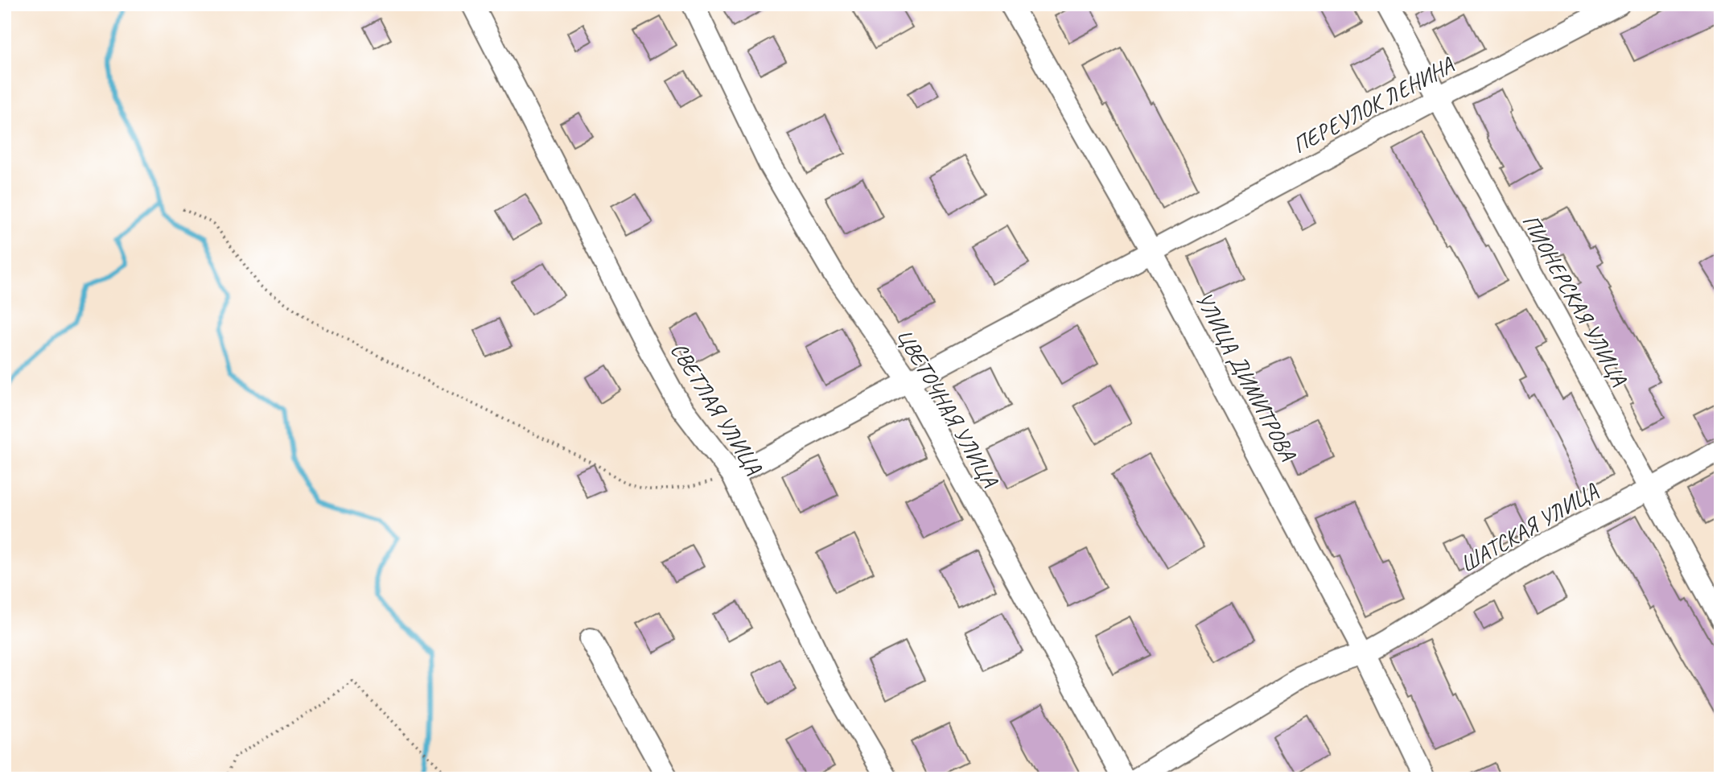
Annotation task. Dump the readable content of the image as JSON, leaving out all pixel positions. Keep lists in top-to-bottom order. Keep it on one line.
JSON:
{"streets":{"street":["ПЕРЕУЛОК ЛЕНИНА","ПИОНЕРСКАЯ УЛИЦА","УЛИЦА ДИМИТРОВА","ЦВЕТОЧНАЯ УЛИЦА","СВЕТЛАЯ УЛИЦА","ШАТСКАЯ УЛИЦА"]},"crossings":[["ПЕРЕУЛОК ЛЕНИНА","ПИОНЕРСКАЯ УЛИЦА"],["ПЕРЕУЛОК ЛЕНИНА","УЛИЦА ДИМИТРОВА"],["ПЕРЕУЛОК ЛЕНИНА","ЦВЕТОЧНАЯ УЛИЦА"],["ПЕРЕУЛОК ЛЕНИНА","СВЕТЛАЯ УЛИЦА"],["ПИОНЕРСКАЯ УЛИЦА","ШАТСКАЯ УЛИЦА"],["УЛИЦА ДИМИТРОВА","ШАТСКАЯ УЛИЦА"]]}
